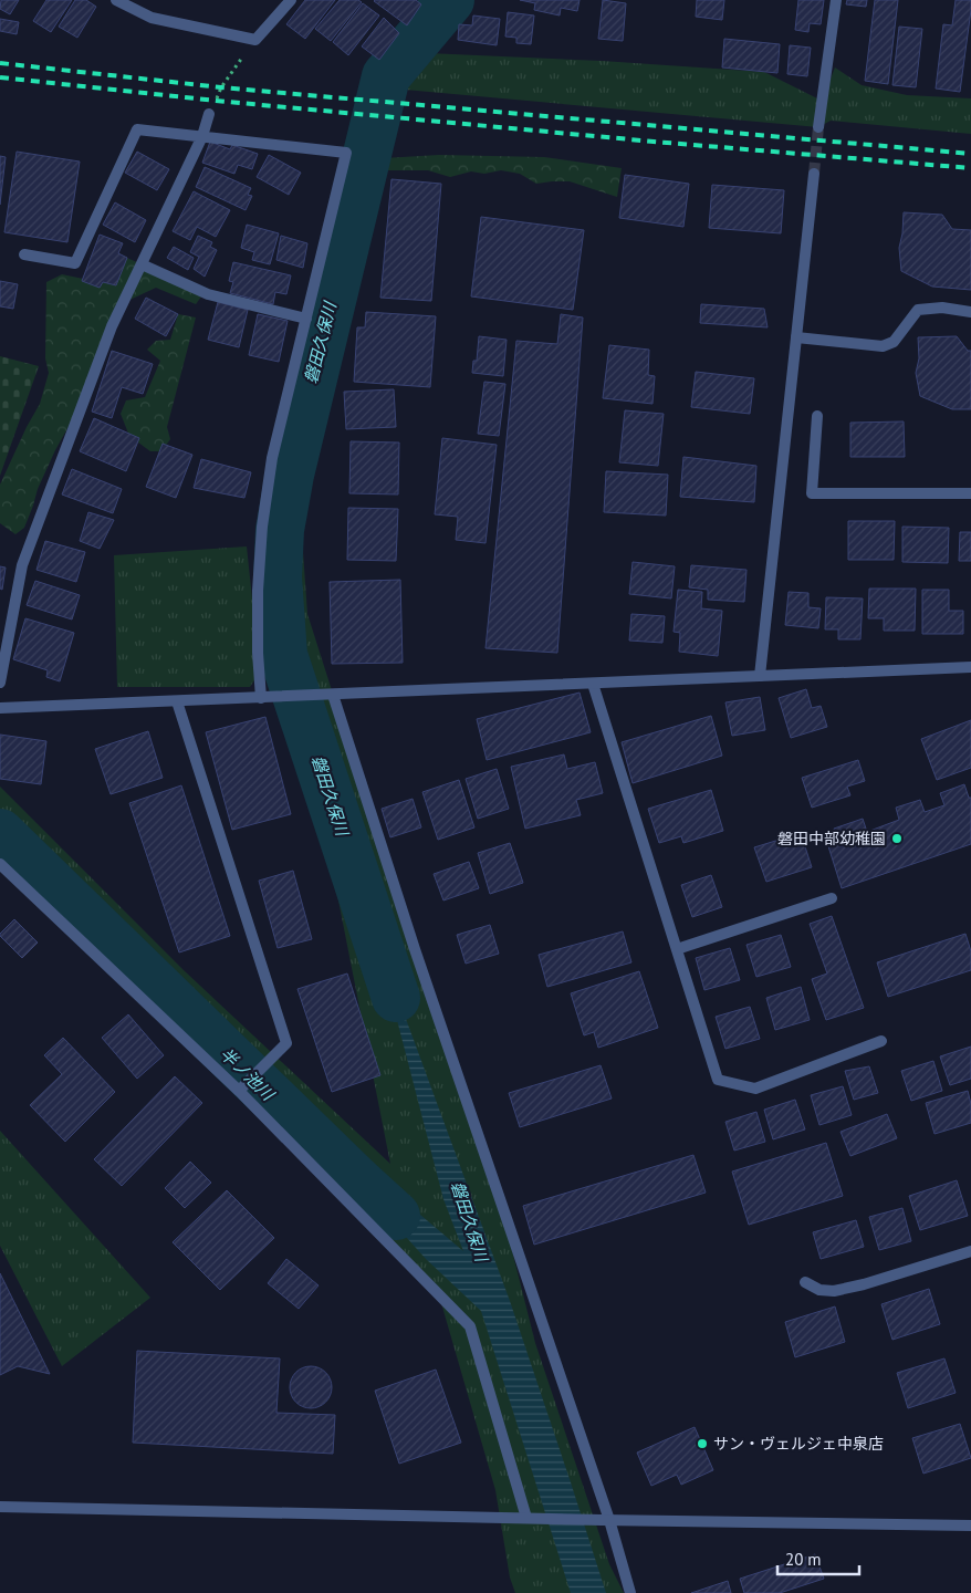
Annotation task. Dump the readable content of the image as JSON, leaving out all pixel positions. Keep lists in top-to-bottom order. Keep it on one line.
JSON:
{"water":["磐田久保川","半ノ池川"],"places":["磐田中部幼稚園","サン・ヴェルジェ中泉店"],"scale_bar":"20 m"}
